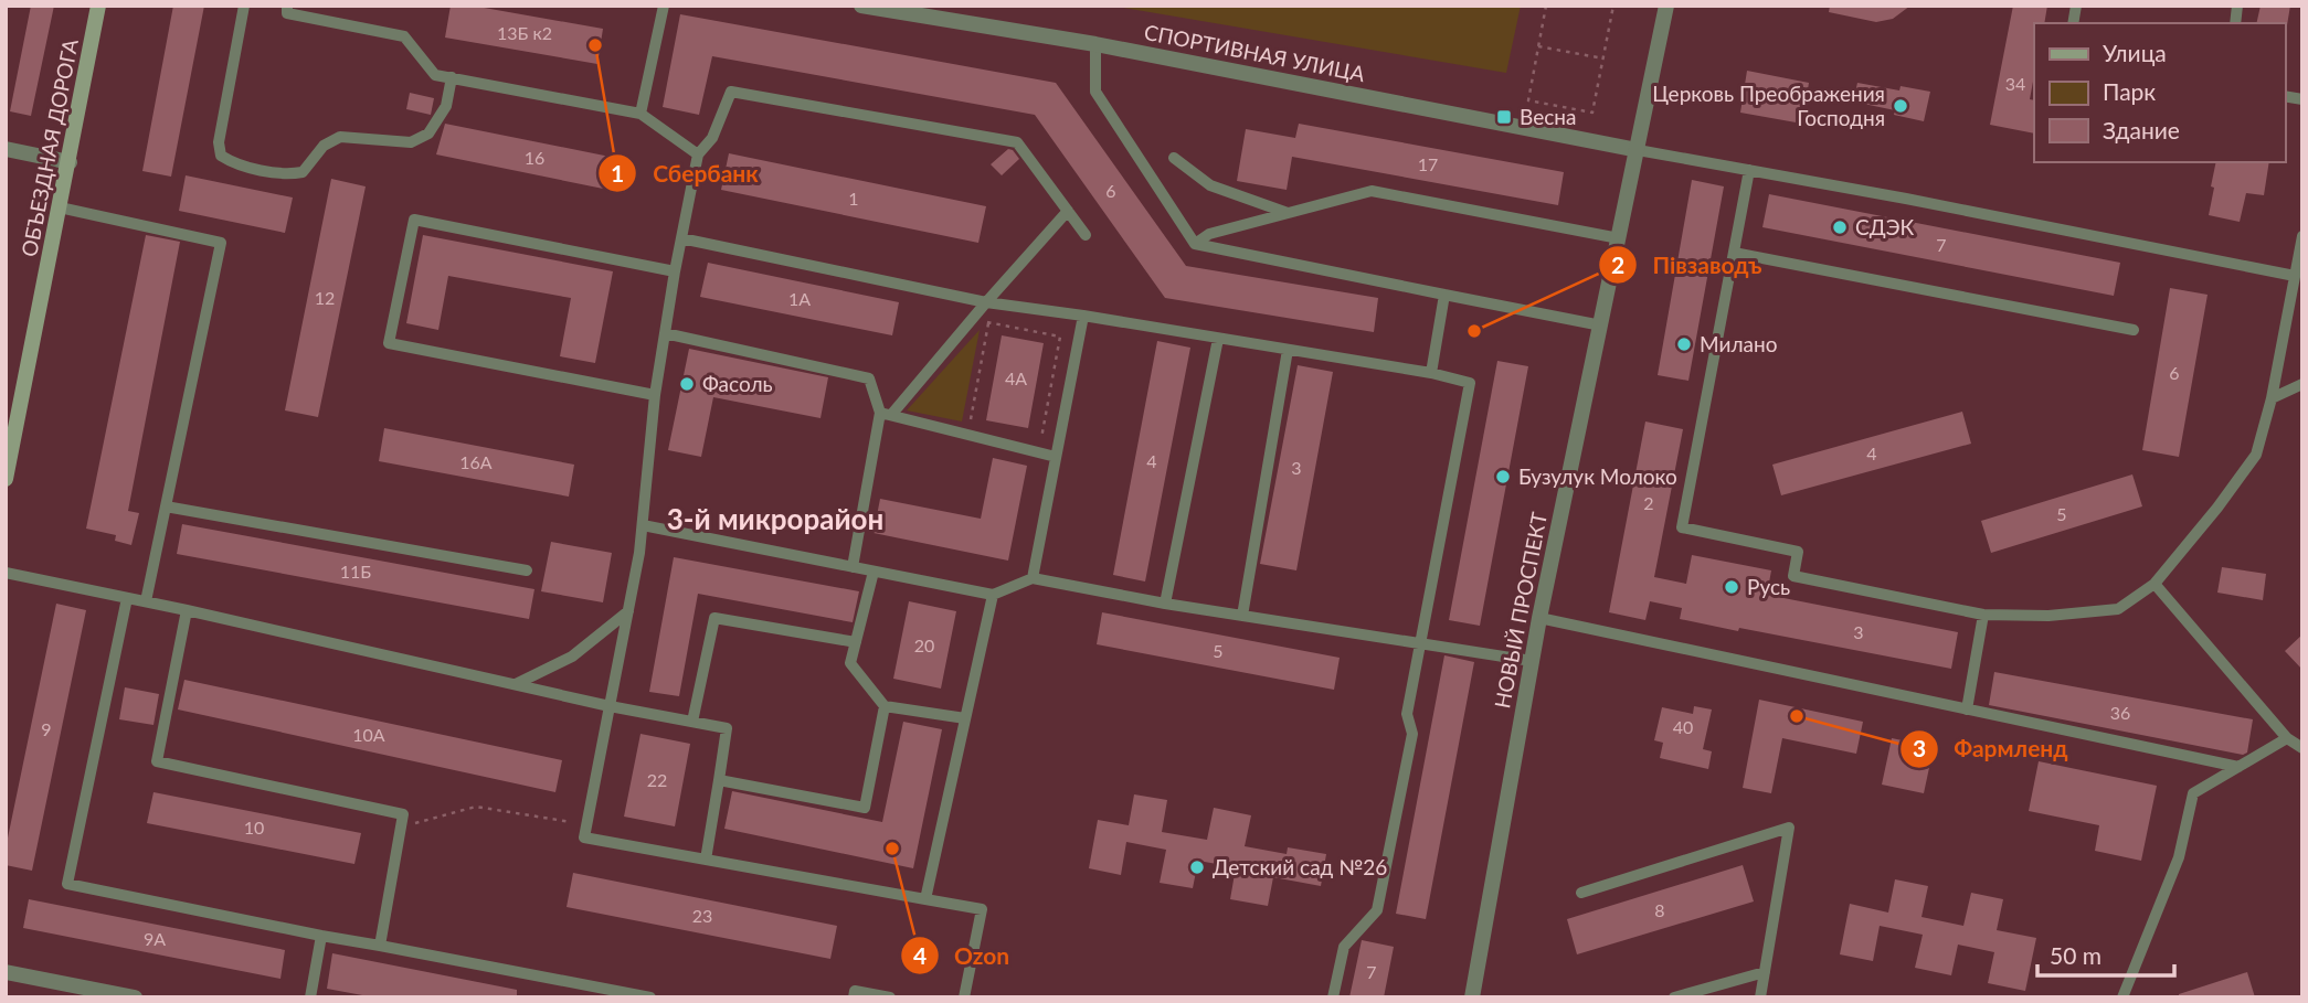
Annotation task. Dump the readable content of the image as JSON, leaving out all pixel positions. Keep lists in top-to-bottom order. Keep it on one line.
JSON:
{"streets":{"main road":["ОБЪЕЗДНАЯ ДОРОГА"],"street":["СПОРТИВНАЯ УЛИЦА","НОВЫЙ ПРОСПЕКТ"]},"crossings":[["СПОРТИВНАЯ УЛИЦА","НОВЫЙ ПРОСПЕКТ"]],"districts":["3-й микрорайон"],"places":{"other":["Сбербанк","Церковь Преображения Господня","СДЭК","Півзаводъ","Милано","Фасоль","Бузулук Молоко","Русь","Фармленд","Ozon","Детский сад №26"],"transit":["Весна"]},"house_numbers":["13Б к2","34","16","17","6","1","7","12","1А","6","4А","4","4","16А","3","2","5","11Б","3","20","5","36","40","9","10А","22","10","8","23","9А","7"],"legend":["Улица","Парк","Здание"],"scale_bar":"50 m"}
